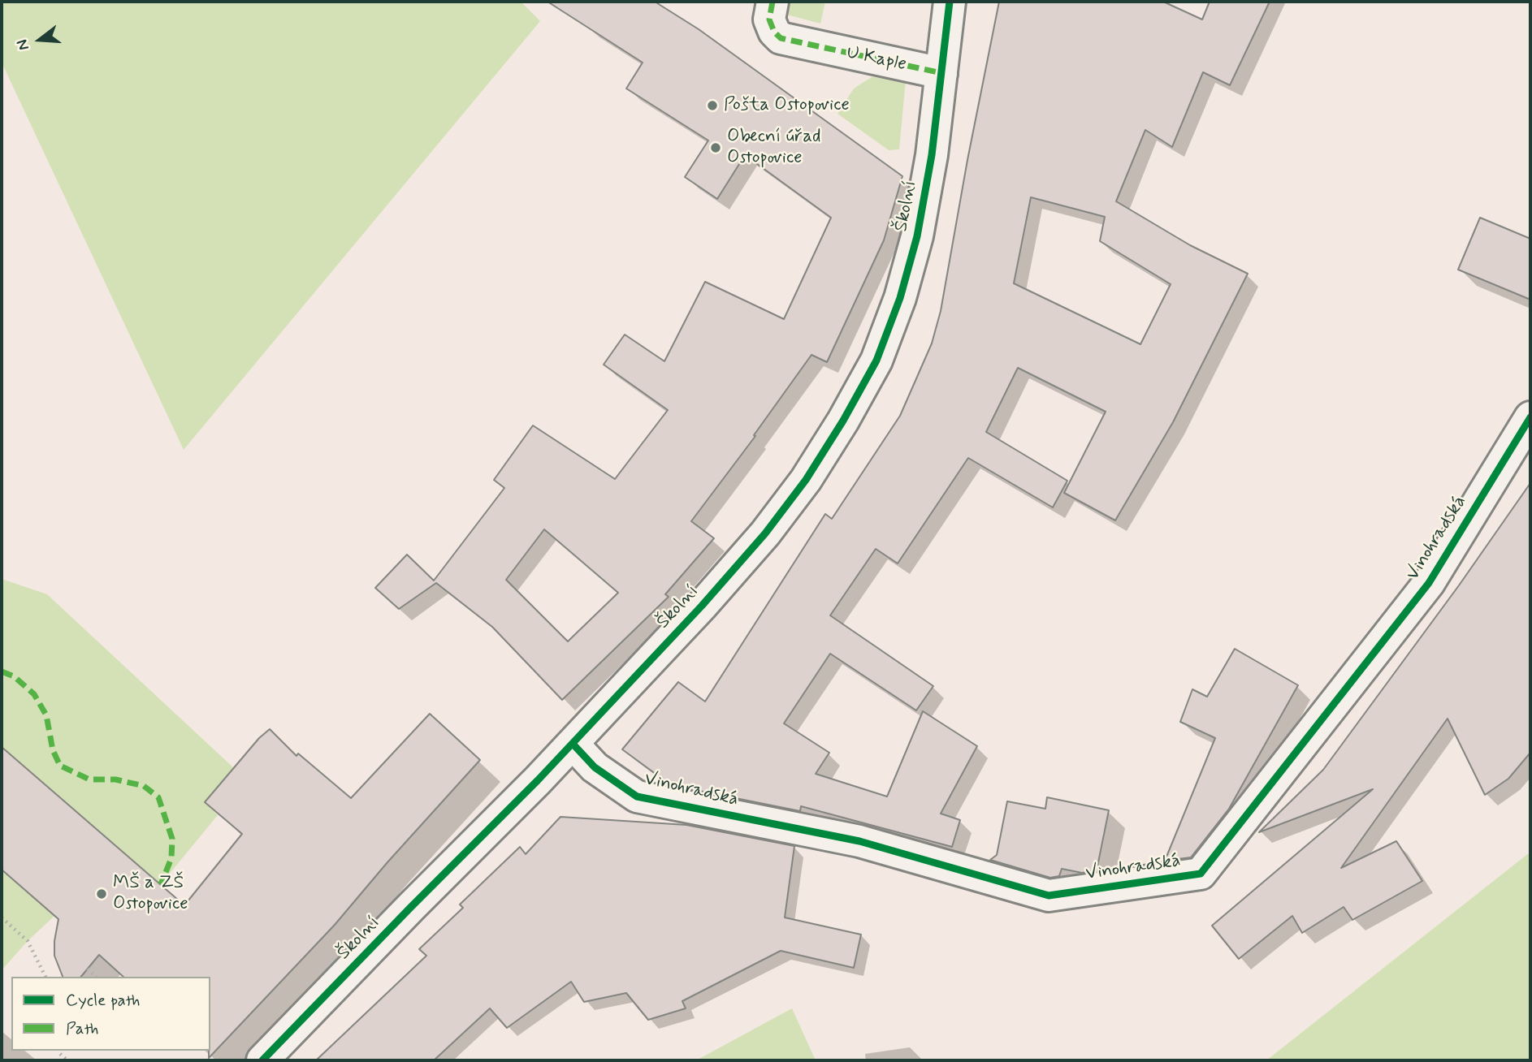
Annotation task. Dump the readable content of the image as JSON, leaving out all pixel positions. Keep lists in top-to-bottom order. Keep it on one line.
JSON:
{"streets":{"street":["U Kaple","Školní","Vinohradská"]},"crossings":[["U Kaple","Školní"],["Školní","Vinohradská"]],"places":["Pošta Ostopovice","Obecní úřad Ostopovice","MŠ a ZŠ Ostopovice"],"legend":["Cycle path","Path"],"north":"left"}
